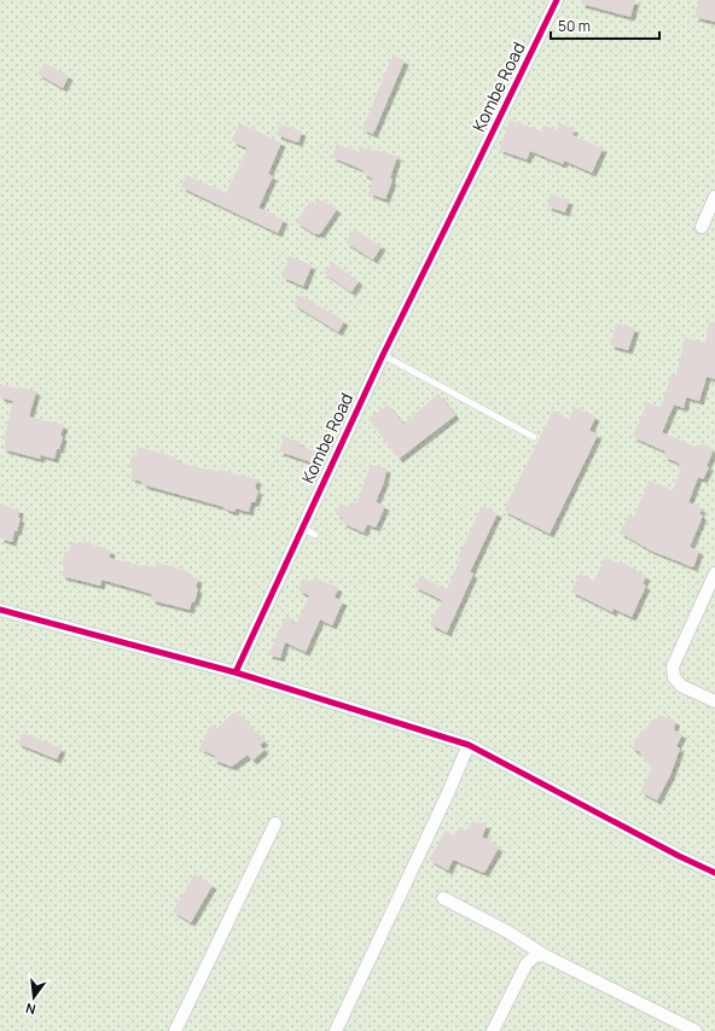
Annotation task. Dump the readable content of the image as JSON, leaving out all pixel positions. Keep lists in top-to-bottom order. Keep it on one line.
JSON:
{"streets":{"street":["Kombe Road"]},"scale_bar":"50 m","north":"bottom"}
